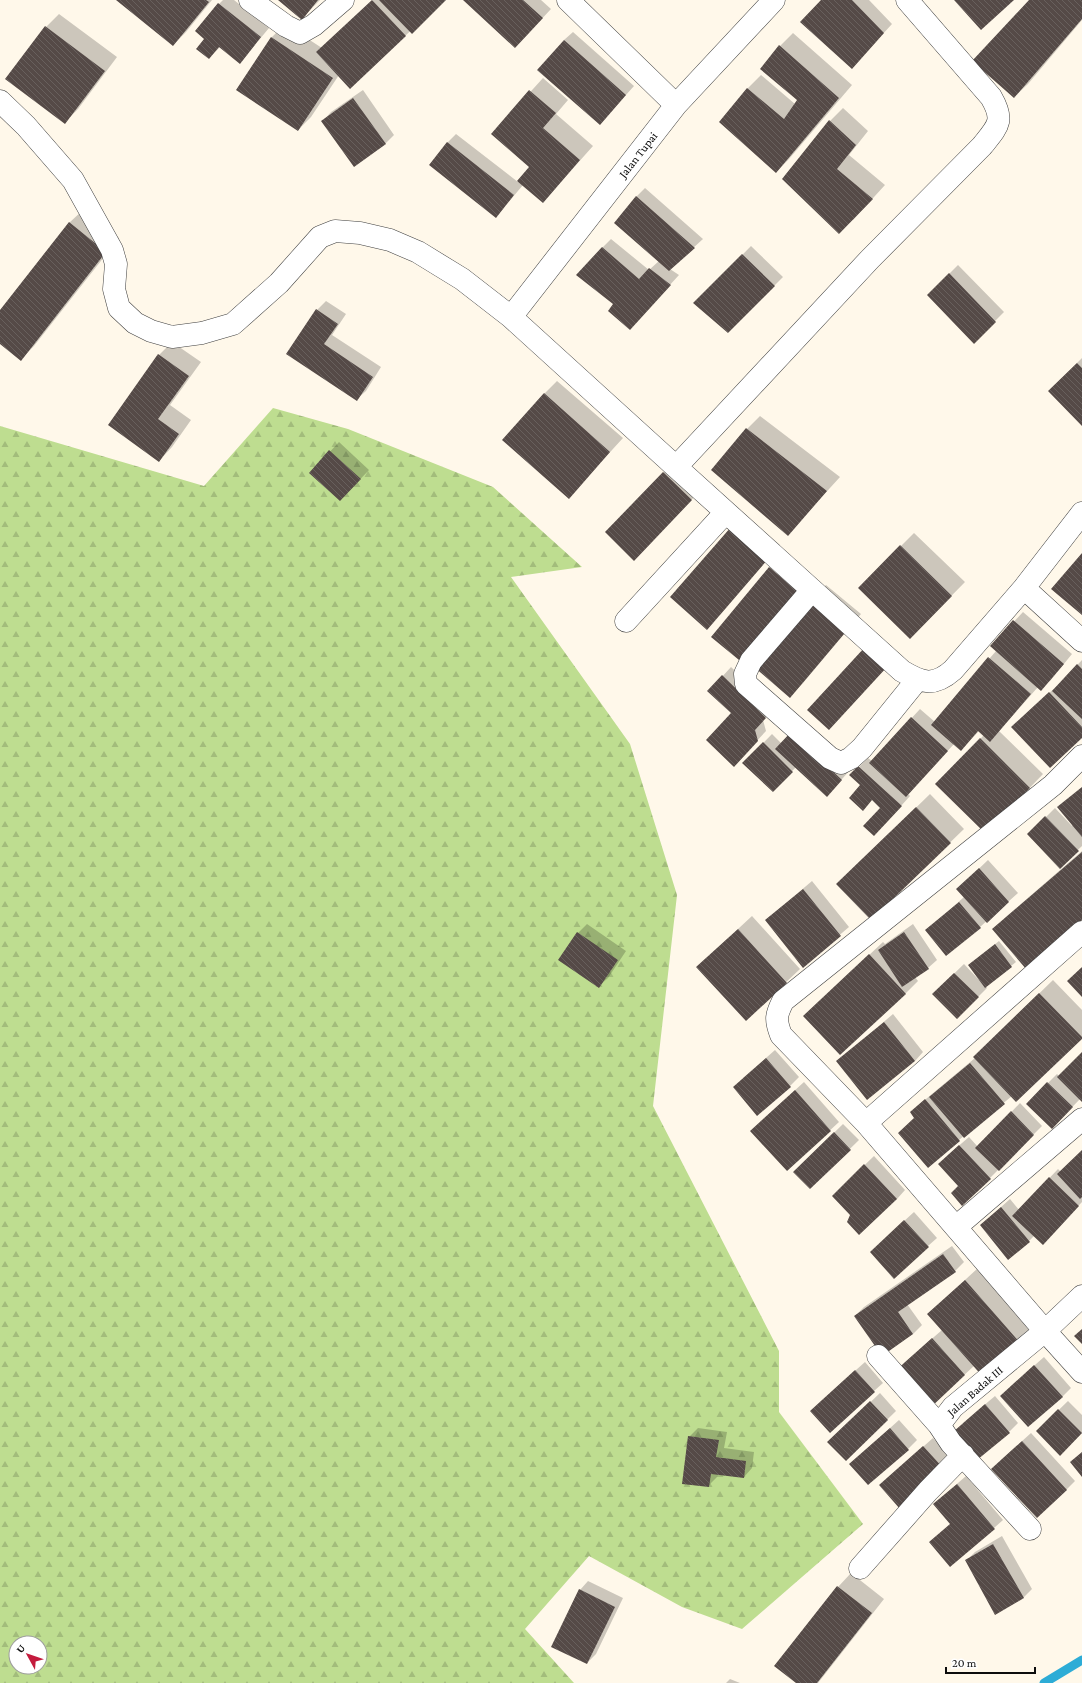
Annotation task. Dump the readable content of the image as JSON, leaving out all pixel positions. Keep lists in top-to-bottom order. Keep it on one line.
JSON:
{"streets":{"street":["Jalan Tupai","Jalan Badak III"]},"scale_bar":"20 m","north":"top left"}
